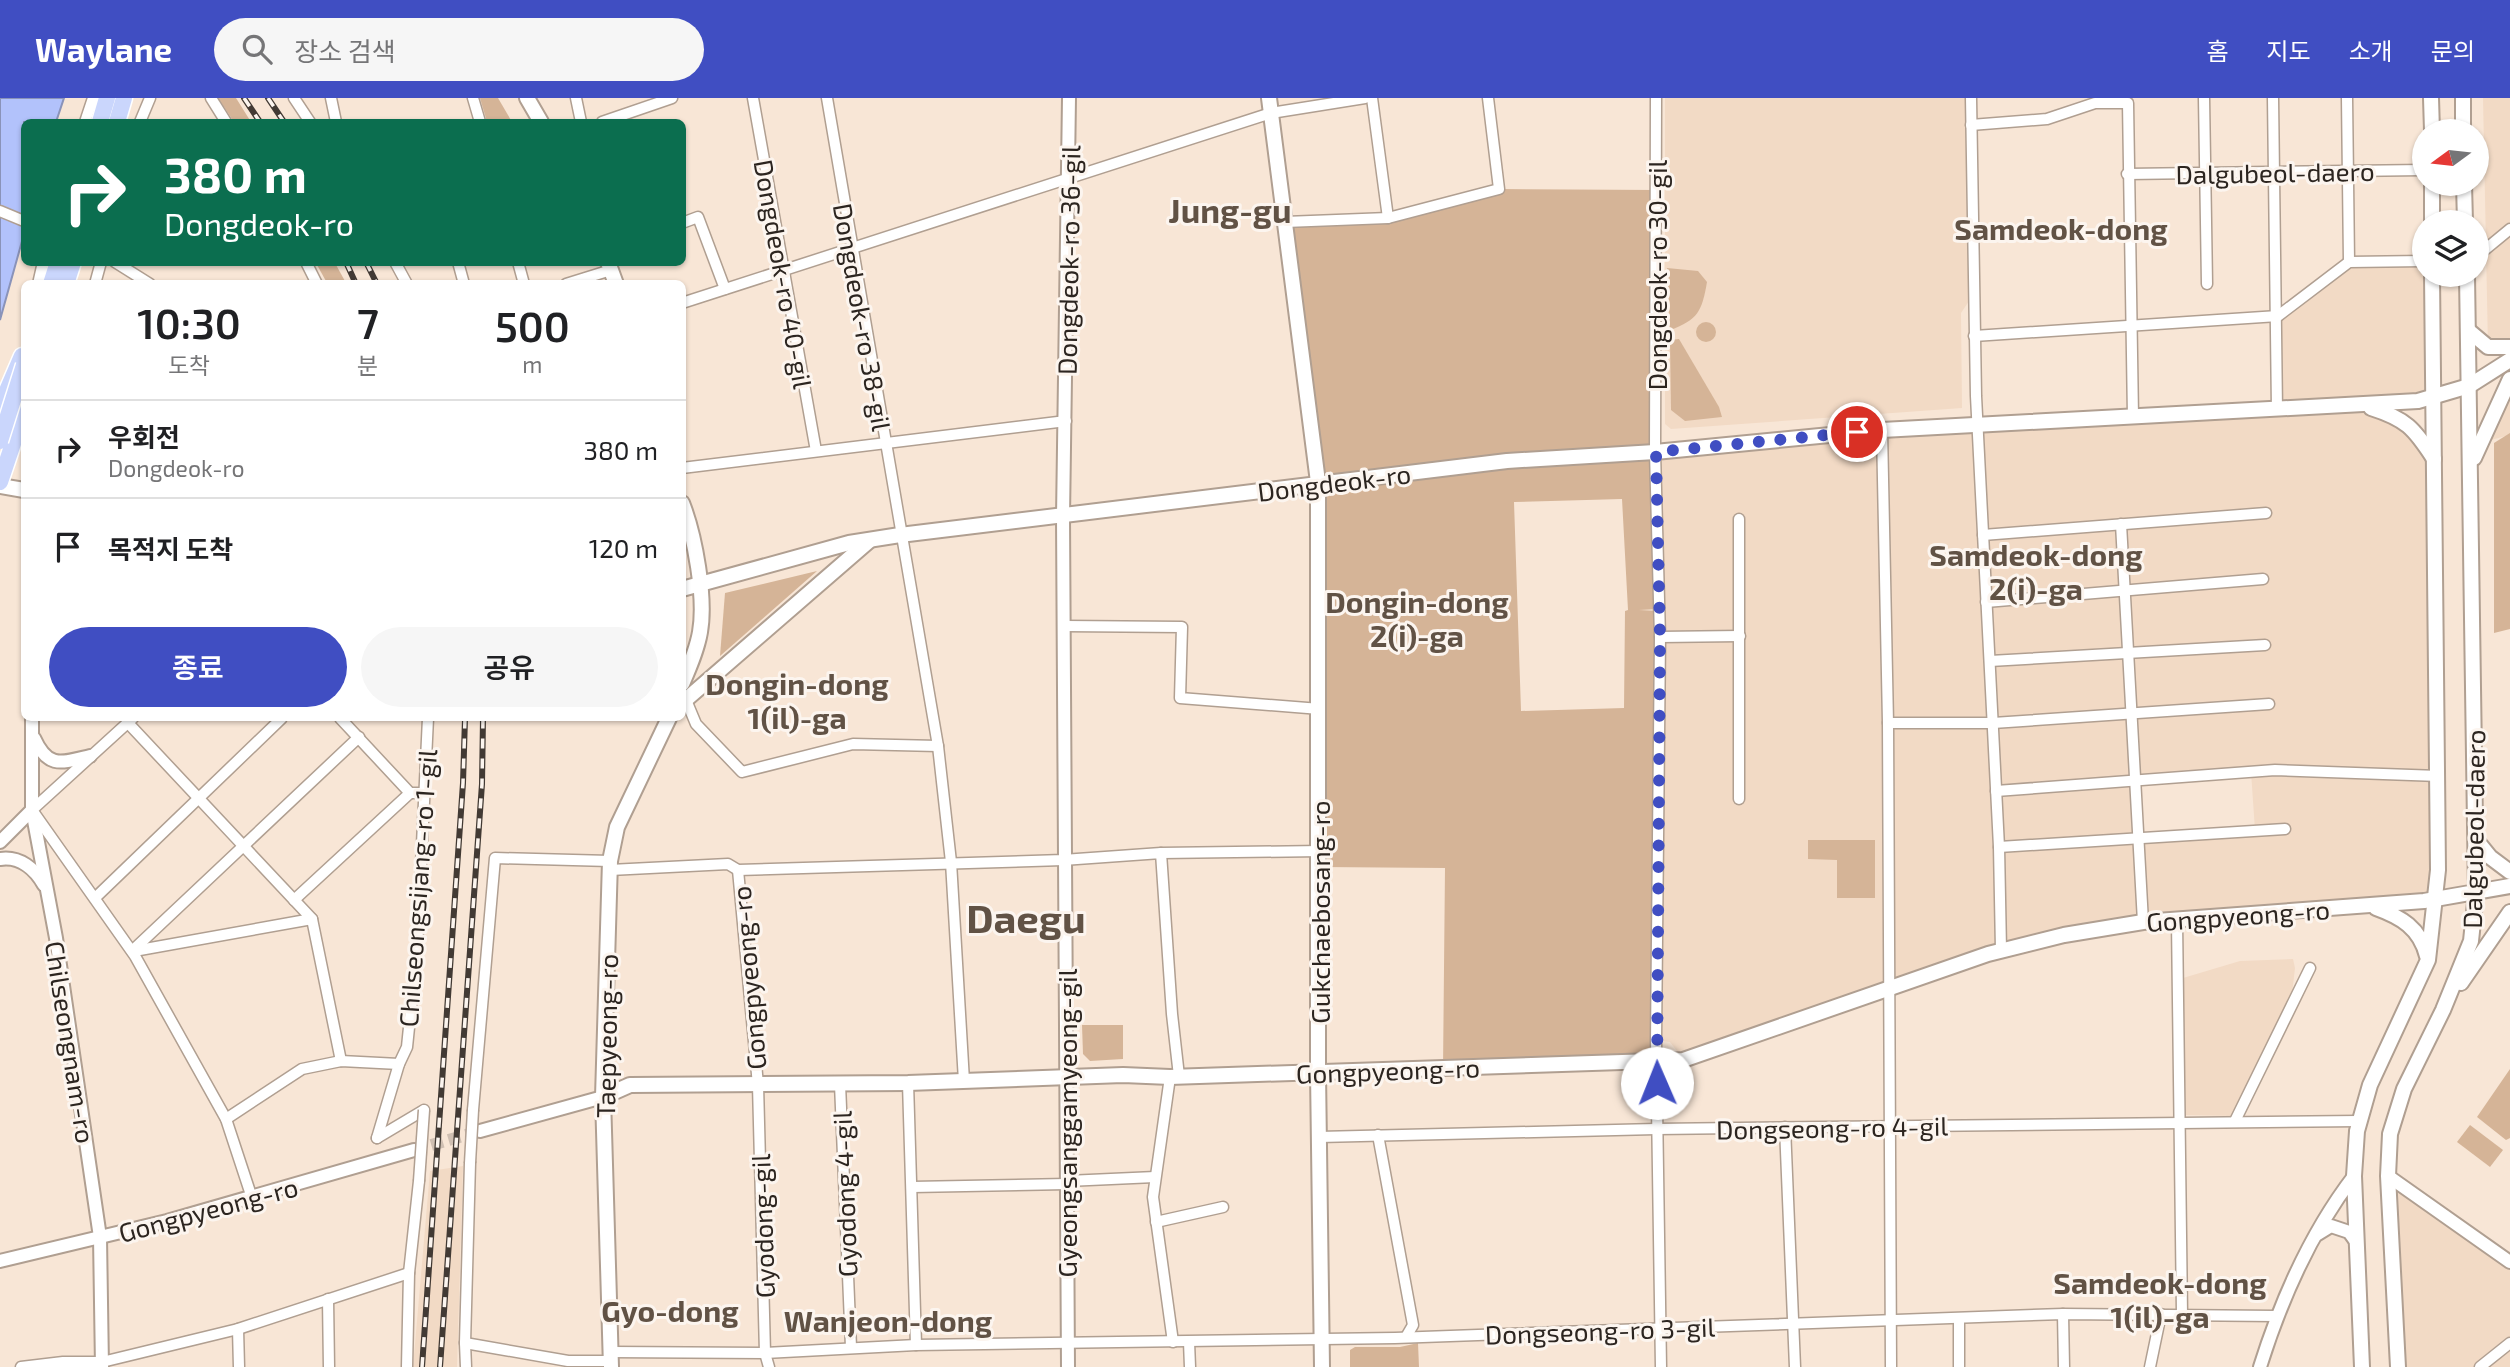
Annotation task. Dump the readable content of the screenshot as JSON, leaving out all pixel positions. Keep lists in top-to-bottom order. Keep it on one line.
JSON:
{"streets":{"main road":["Dalgubeol-daero","Dongdeok-ro","Gukchaebosang-ro","Gongpyeong-ro","Taepyeong-ro"],"street":["Dongdeok-ro 36-gil","Dongdeok-ro 40-gil","Dongdeok-ro 30-gil","Dongdeok-ro 38-gil","Chilseongsijang-ro 1-gil","Chilseongnam-ro","Gyeongsanggamyeong-gil","Dongseong-ro 4-gil","Gyodong 4-gil","Gyodong-gil","Dongseong-ro 3-gil"]},"crossings":[["Dalgubeol-daero","Dongdeok-ro"],["Dalgubeol-daero","Gongpyeong-ro"],["Dalgubeol-daero","Dongseong-ro 4-gil"],["Dongdeok-ro 36-gil","Dongdeok-ro"],["Dongdeok-ro 36-gil","Gyeongsanggamyeong-gil"],["Dongdeok-ro 30-gil","Dongdeok-ro"],["Dongdeok-ro 30-gil","Gongpyeong-ro"],["Dongdeok-ro 30-gil","Dongseong-ro 4-gil"],["Dongdeok-ro 30-gil","Dongseong-ro 3-gil"],["Dongdeok-ro 38-gil","Dongdeok-ro"],["Dongdeok-ro 38-gil","Gongpyeong-ro"],["Dongdeok-ro","Gukchaebosang-ro"],["Dongdeok-ro","Gyeongsanggamyeong-gil"],["Gukchaebosang-ro","Gongpyeong-ro"],["Gukchaebosang-ro","Dongseong-ro 4-gil"],["Gukchaebosang-ro","Dongseong-ro 3-gil"],["Gongpyeong-ro","Taepyeong-ro"],["Gongpyeong-ro","Chilseongnam-ro"],["Gongpyeong-ro","Gyeongsanggamyeong-gil"],["Gongpyeong-ro","Gyodong 4-gil"],["Gongpyeong-ro","Gyodong-gil"],["Gyeongsanggamyeong-gil","Dongseong-ro 3-gil"]],"districts":["Jung-gu","Samdeok-dong","Samdeok-dong 2(i)-ga","Dongin-dong 2(i)-ga","Dongin-dong 1(il)-ga","Daegu","Samdeok-dong 1(il)-ga","Gyo-dong","Wanjeon-dong"],"north":"left","page":{"header":"Waylane","search":"장소 검색","nav":["홈","지도","소개","문의"],"turn":["380 m","Dongdeok-ro"],"eta":["10:30","도착","7","분","500","m"],"list":[{"name":"우회전","note":"Dongdeok-ro","value":"380 m"},{"name":"목적지 도착","value":"120 m"}],"buttons":["종료","공유"]}}
